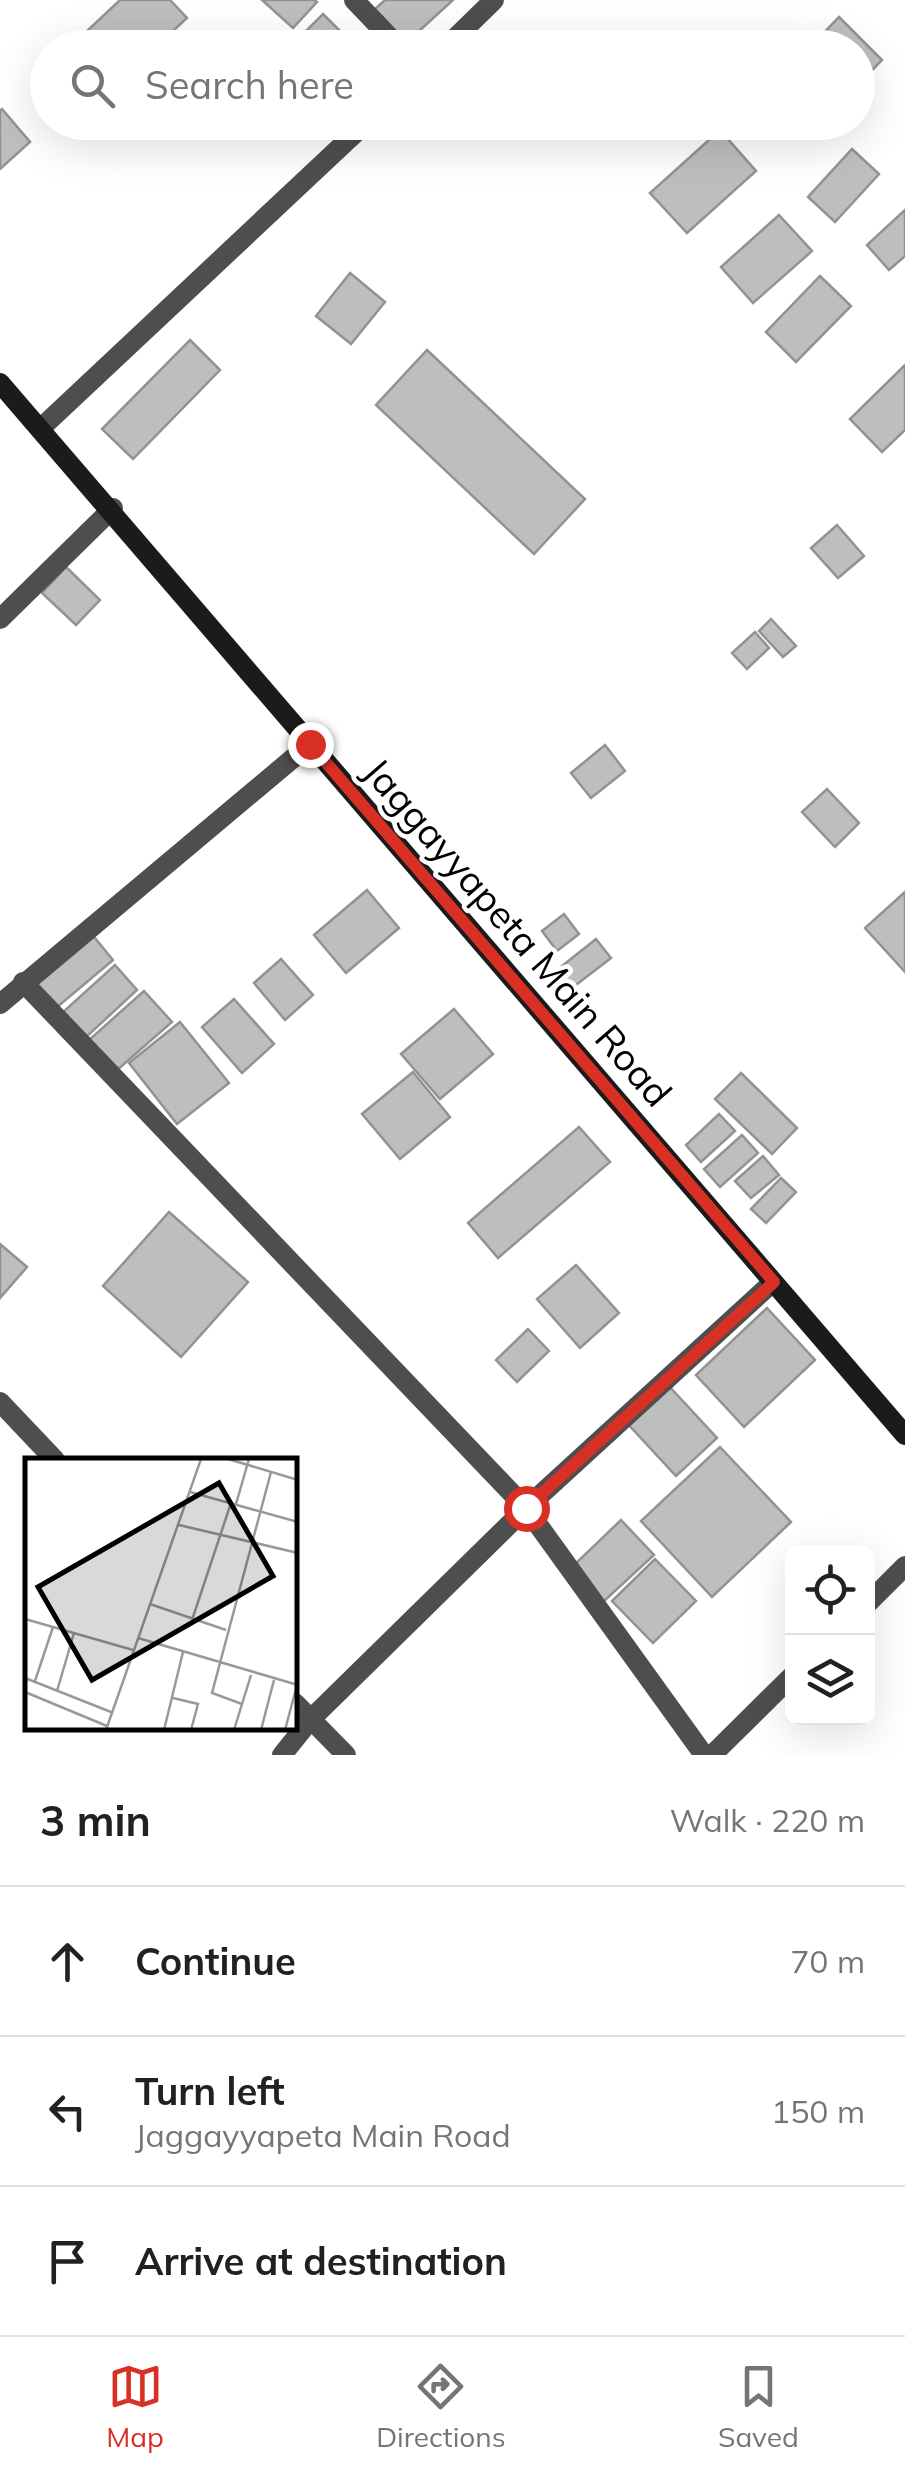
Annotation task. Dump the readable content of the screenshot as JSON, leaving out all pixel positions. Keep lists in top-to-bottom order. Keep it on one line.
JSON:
{"streets":{"main road":["Jaggayyapeta Main Road"]},"page":{"search":"Search here","heading":["3 min","Walk · 220 m"],"list":[["Continue","70 m"],["Turn left","Jaggayyapeta Main Road","150 m"],"Arrive at destination"],"nav":["Map","Directions","Saved"]}}
